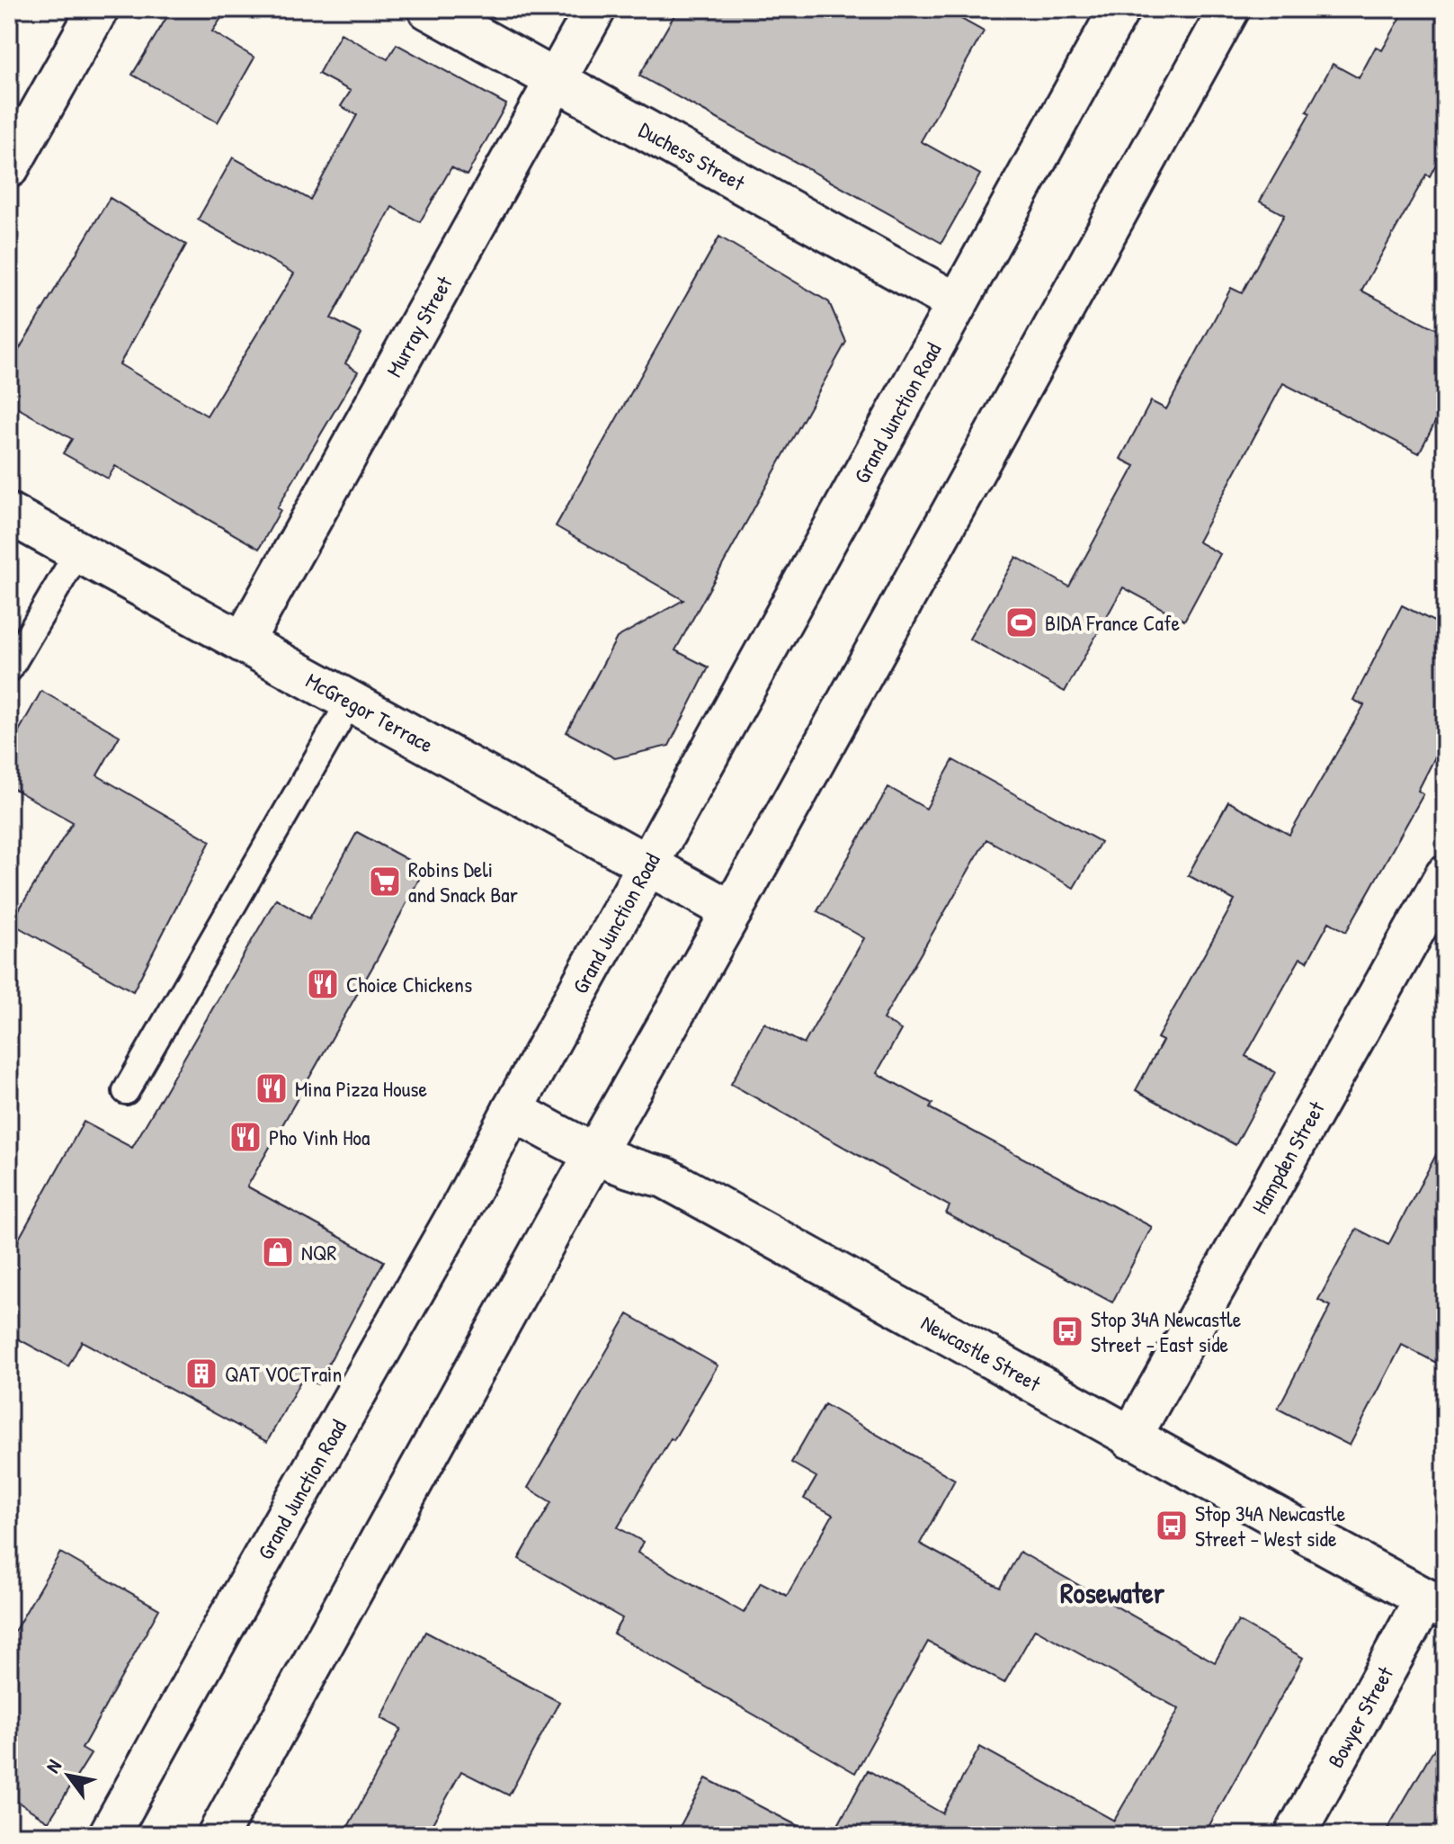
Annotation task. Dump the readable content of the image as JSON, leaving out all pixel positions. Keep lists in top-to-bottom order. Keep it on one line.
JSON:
{"streets":{"main road":["Duchess Street","Murray Street","Grand Junction Road","McGregor Terrace","Hampden Street","Newcastle Street","Bowyer Street"]},"crossings":[["Duchess Street","Murray Street"],["Duchess Street","Grand Junction Road"],["Murray Street","McGregor Terrace"],["Grand Junction Road","McGregor Terrace"],["Grand Junction Road","Newcastle Street"],["Hampden Street","Newcastle Street"],["Newcastle Street","Bowyer Street"]],"districts":["Rosewater"],"places":{"sports":["BIDA France Cafe"],"supermarket":["Robins Deli and Snack Bar"],"restaurant":["Choice Chickens","Mina Pizza House","Pho Vinh Hoa"],"shop":["NQR"],"bus stop":["Stop 34A Newcastle Street - East side","Stop 34A Newcastle Street - West side"],"building":["QAT VOCTrain"]},"north":"top left"}
